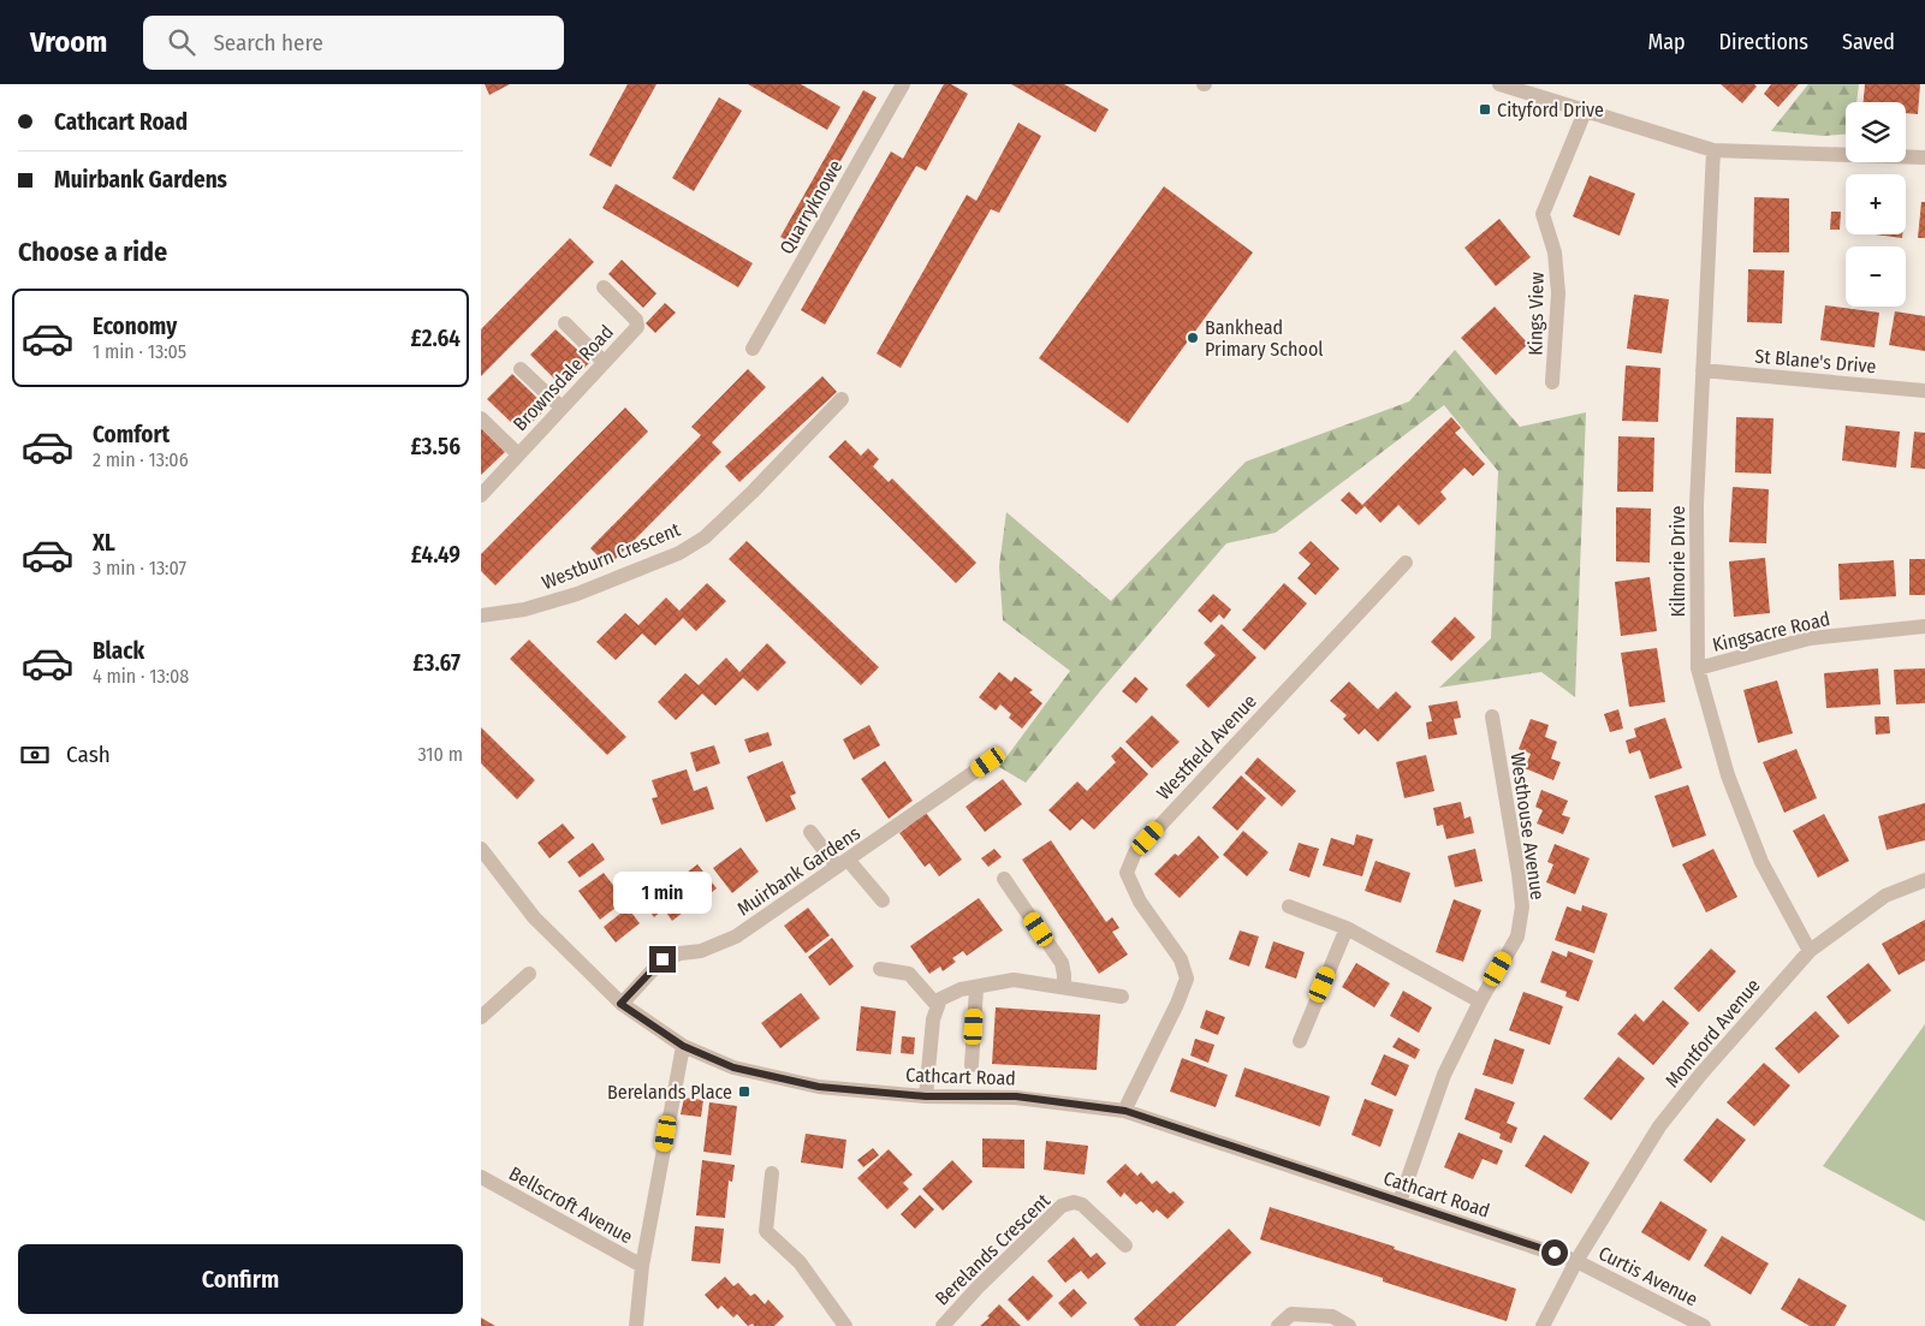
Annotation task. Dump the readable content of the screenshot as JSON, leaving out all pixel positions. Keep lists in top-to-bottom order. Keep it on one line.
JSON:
{"streets":{"street":["Quarryknowe","Kings View","St Blane's Drive","Brownsdale Road","Westburn Crescent","Kilmorie Drive","Kingsacre Road","Westfield Avenue","Westhouse Avenue","Muirbank Gardens","Montford Avenue","Cathcart Road","Bellscroft Avenue","Berelands Crescent","Curtis Avenue"]},"crossings":[["St Blane's Drive","Kilmorie Drive"],["Kilmorie Drive","Kingsacre Road"],["Kilmorie Drive","Montford Avenue"],["Westfield Avenue","Cathcart Road"],["Westhouse Avenue","Cathcart Road"],["Muirbank Gardens","Cathcart Road"],["Montford Avenue","Cathcart Road"],["Montford Avenue","Curtis Avenue"],["Cathcart Road","Curtis Avenue"]],"places":{"transit":["Cityford Drive","Berelands Place"],"other":["Bankhead Primary School"]},"page":{"header":"Vroom","search":"Search here","nav":["Map","Directions","Saved"],"banner":["Cathcart Road","Muirbank Gardens"],"map_buttons":["+","−"],"heading":"Choose a ride","list":[{"name":"Economy","note":"1 min · 13:05","value":"£2.64"},{"name":"Comfort","note":"2 min · 13:06","value":"£3.56"},{"name":"XL","note":"3 min · 13:07","value":"£4.49"},{"name":"Black","note":"4 min · 13:08","value":"£3.67"}],"pay":["Cash","310 m"],"bubble":"1 min","buttons":"Confirm"}}
